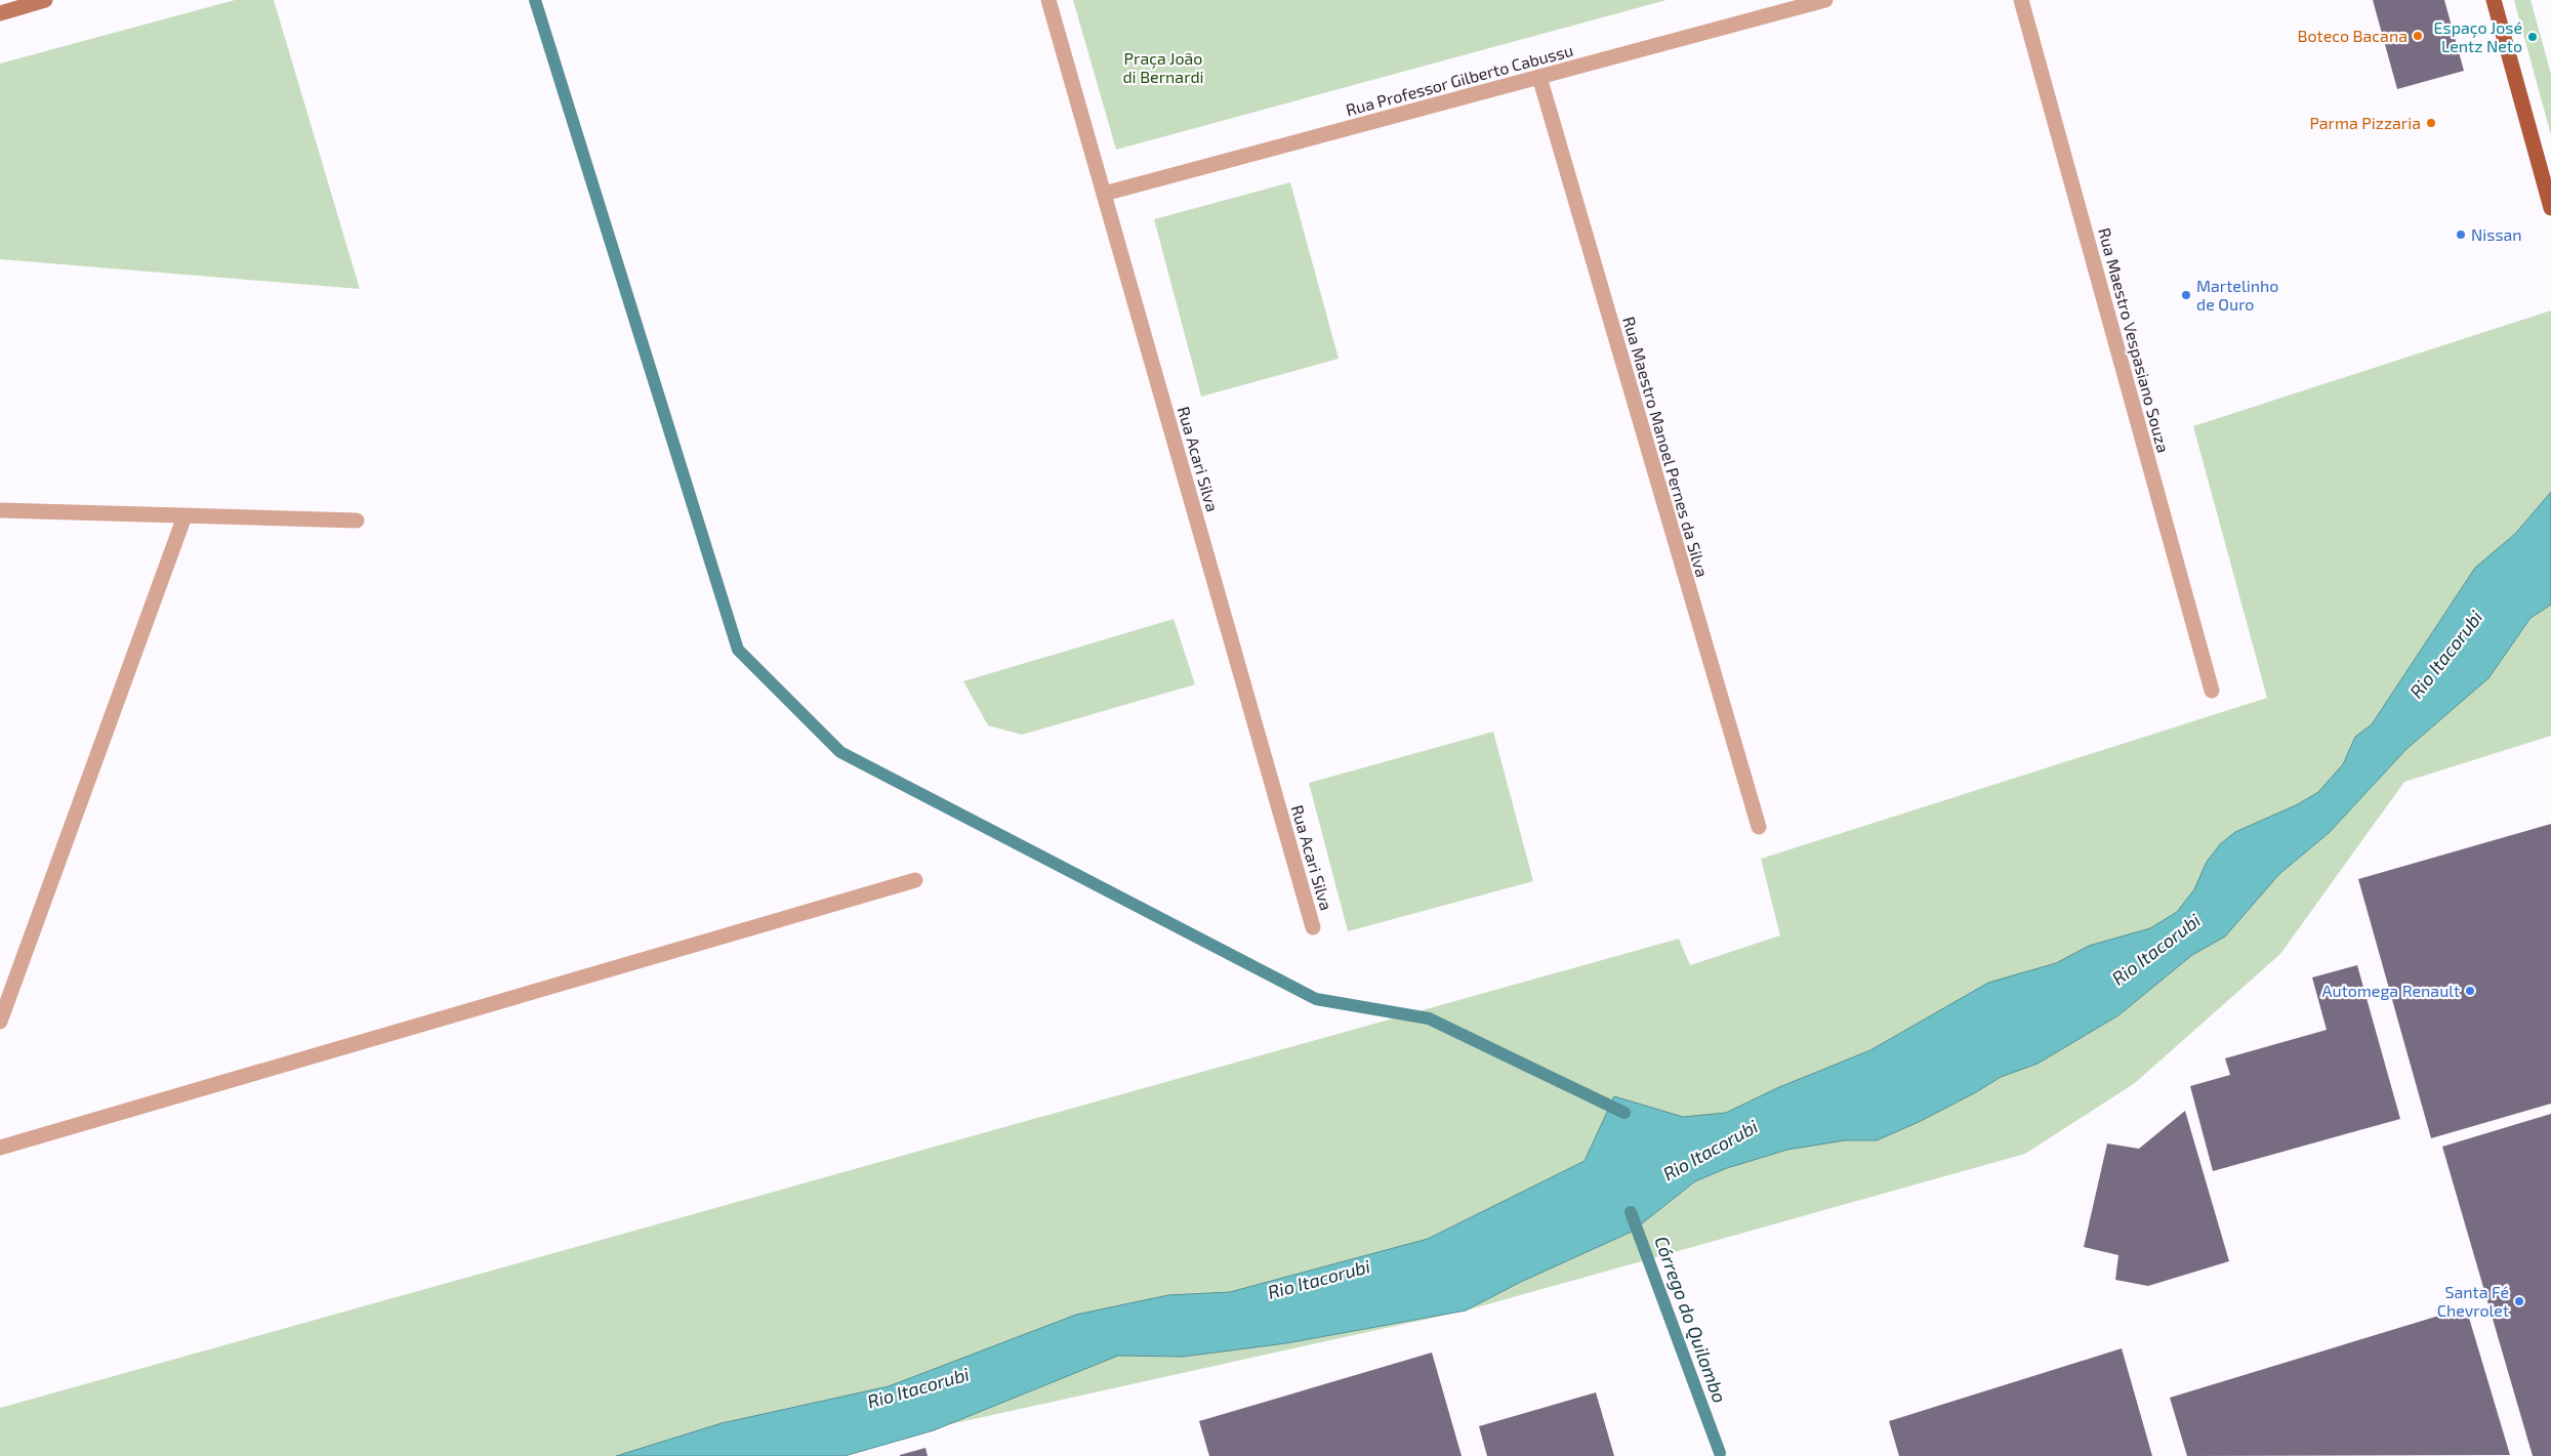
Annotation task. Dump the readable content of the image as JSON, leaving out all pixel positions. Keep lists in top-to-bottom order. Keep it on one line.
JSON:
{"streets":{"street":["Rua Professor Gilberto Cabussu","Rua Maestro Vespasiano Souza","Rua Maestro Manoel Pernes da Silva","Rua Acari Silva"]},"crossings":[["Rua Professor Gilberto Cabussu","Rua Maestro Manoel Pernes da Silva"],["Rua Professor Gilberto Cabussu","Rua Acari Silva"]],"water":["Rio Itacorubi","Córrego do Quilombo"],"parks":["Praça João di Bernardi"],"places":["Boteco Bacana","Espaço José Lentz Neto","Parma Pizzaria","Nissan","Martelinho de Ouro","Automega Renault","Santa Fé Chevrolet"]}
